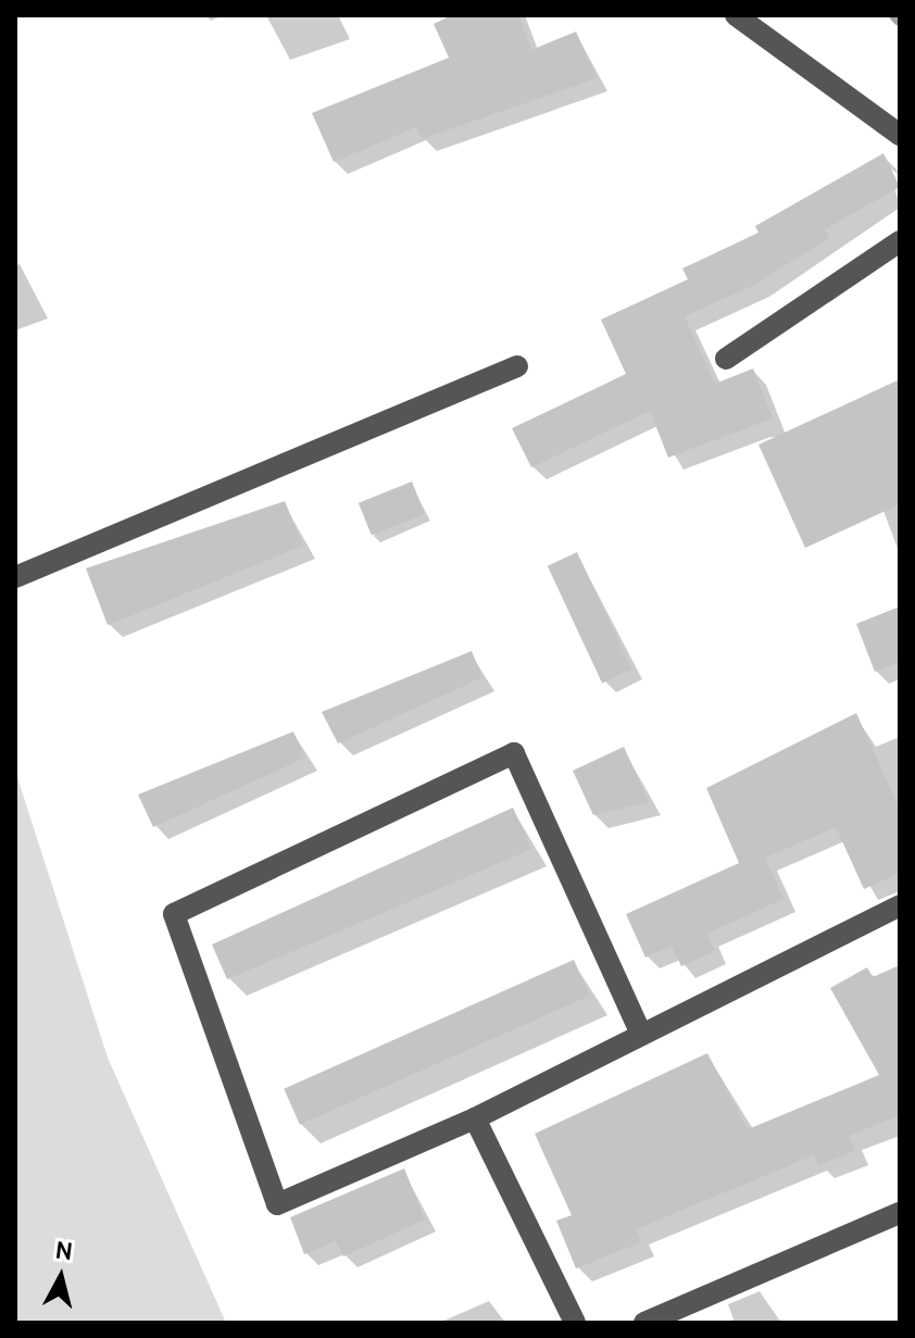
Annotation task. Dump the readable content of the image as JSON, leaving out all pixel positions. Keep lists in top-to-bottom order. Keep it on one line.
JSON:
{"north":"top"}
